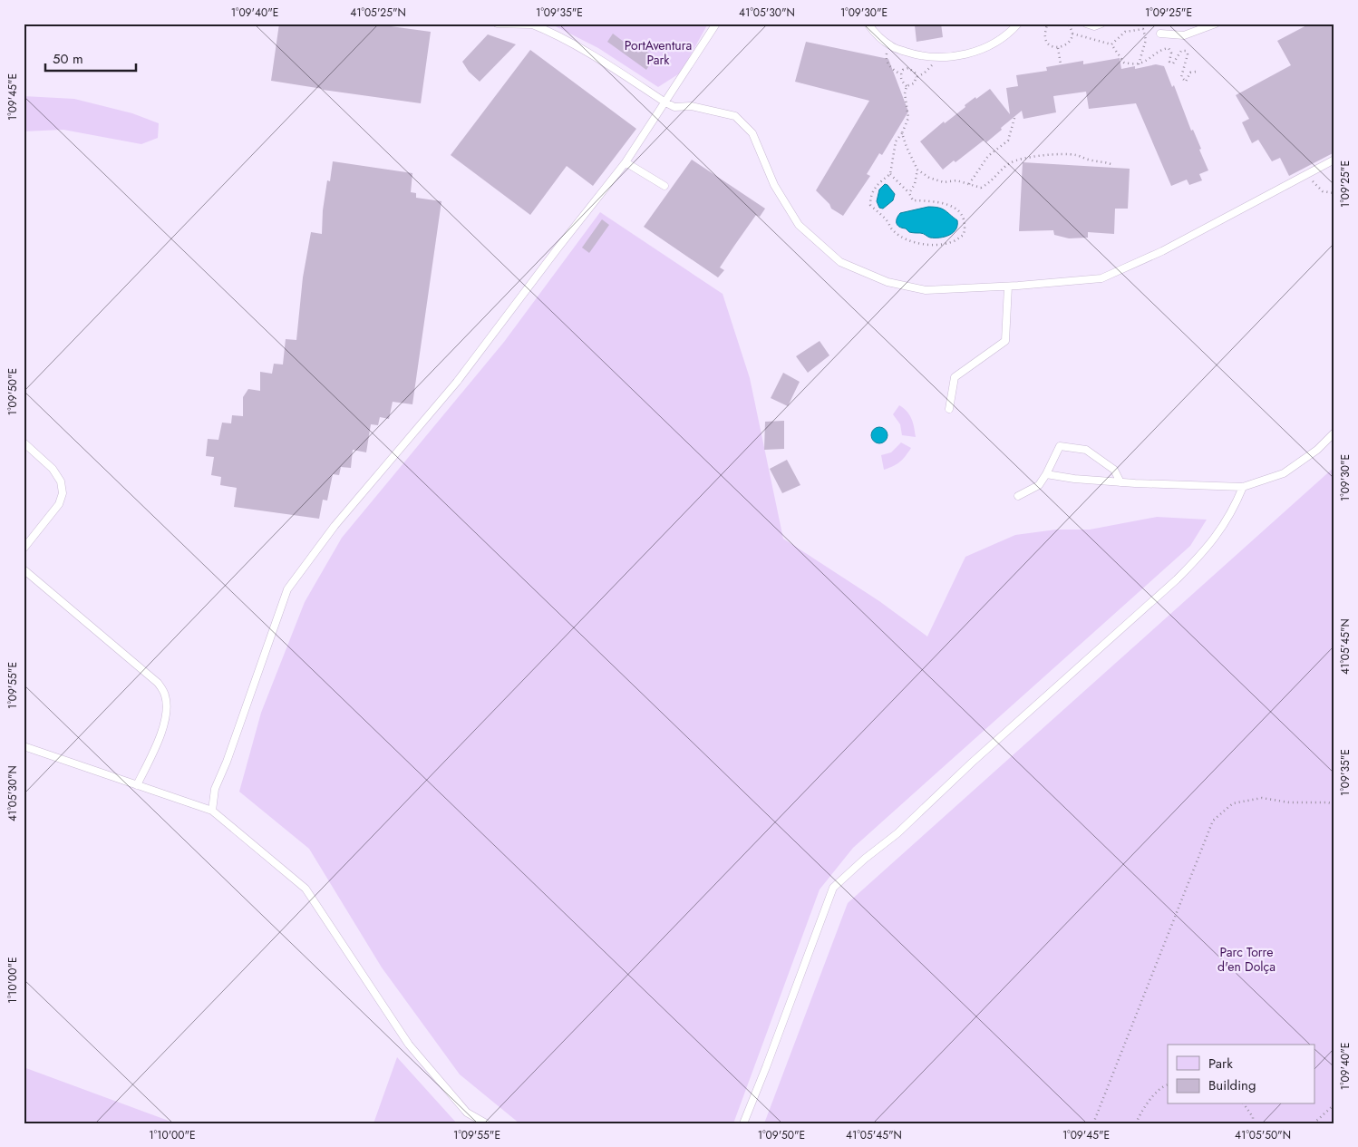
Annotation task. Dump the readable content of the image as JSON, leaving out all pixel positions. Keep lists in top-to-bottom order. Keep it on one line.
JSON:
{"parks":["PortAventura Park","Parc Torre d'en Dolça"],"legend":["Park","Building"],"scale_bar":"50 m","coordinates":["1°09'40\"E","41°05'25\"N","1°09'35\"E","41°05'30\"N","1°09'30\"E","1°09'25\"E","1°09'45\"E","1°09'50\"E","41°05'45\"N","1°09'55\"E","1°10'00\"E","41°05'50\"N"]}
